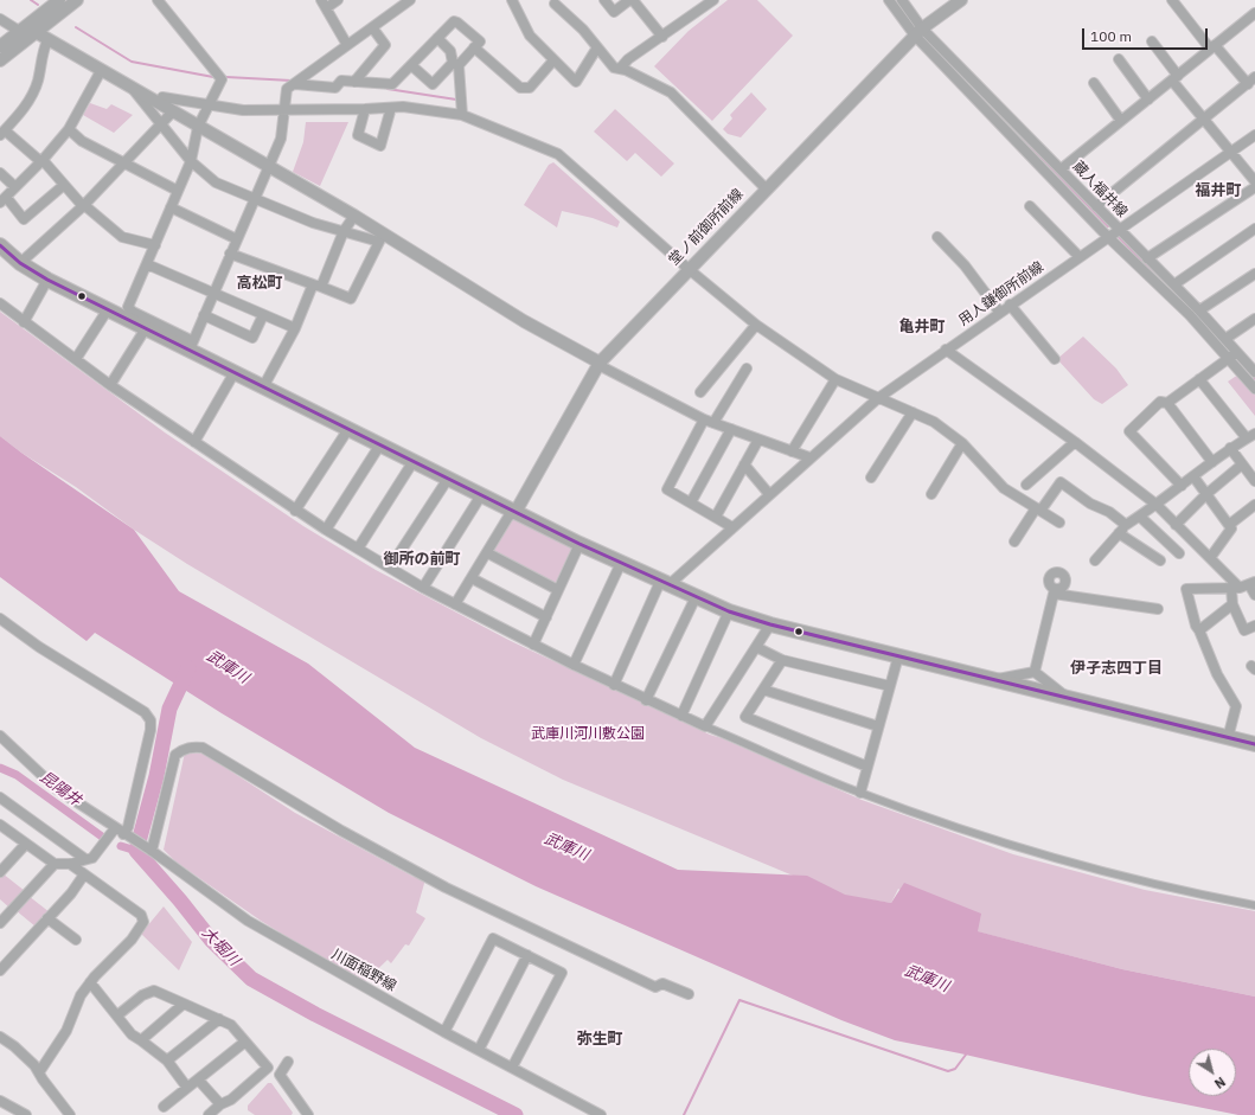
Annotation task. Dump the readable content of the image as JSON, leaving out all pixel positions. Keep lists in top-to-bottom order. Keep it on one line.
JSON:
{"streets":{"street":["蔵人福井線","堂ノ前御所前線","用人鎌御所前線","川面稲野線"]},"crossings":[["蔵人福井線","堂ノ前御所前線"],["蔵人福井線","用人鎌御所前線"]],"districts":["福井町","高松町","亀井町","御所の前町","伊孑志四丁目","弥生町"],"water":["武庫川","昆陽井","大堀川"],"parks":["武庫川河川敷公園"],"scale_bar":"100 m","north":"bottom right"}
